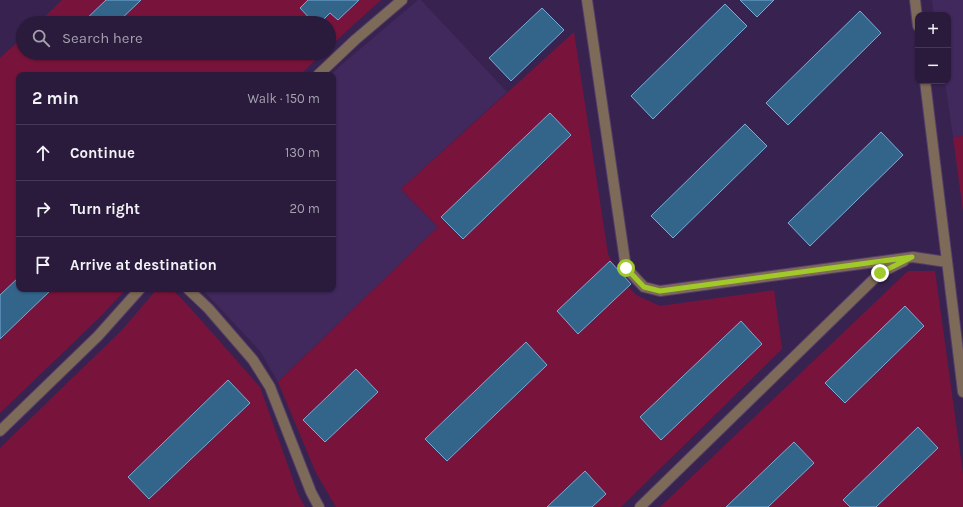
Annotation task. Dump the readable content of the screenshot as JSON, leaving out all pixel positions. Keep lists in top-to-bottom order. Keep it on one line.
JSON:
{"page":{"map_buttons":["+","−"],"search":"Search here","heading":["2 min","Walk · 150 m"],"list":[["Continue","130 m"],["Turn right","20 m"],"Arrive at destination"]}}
